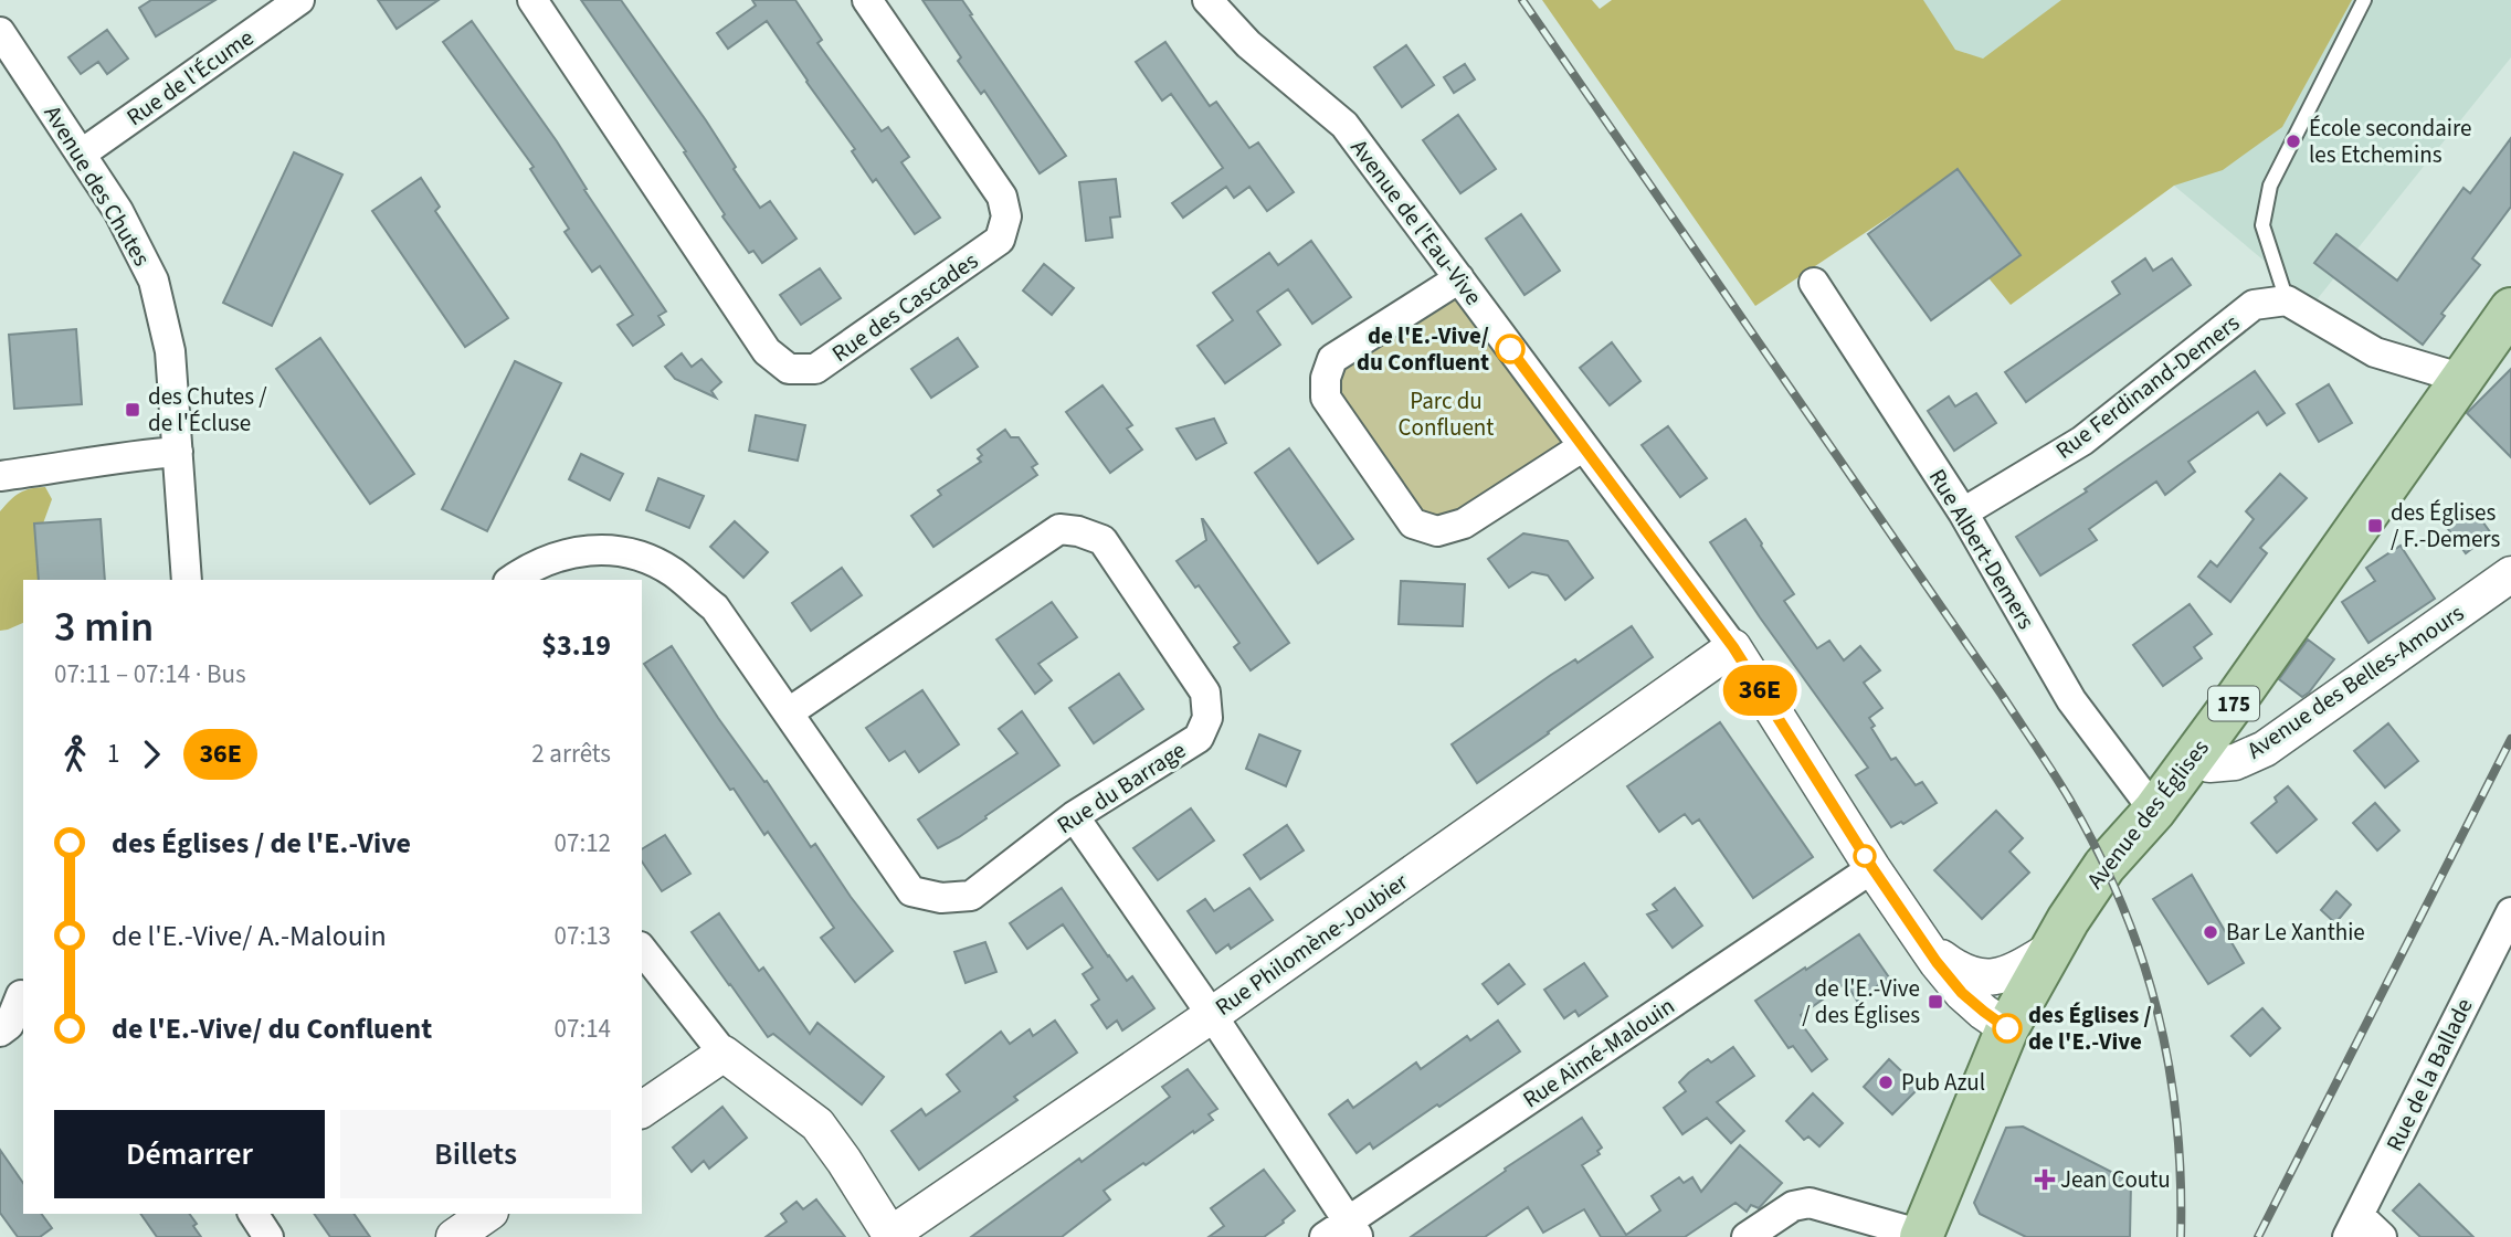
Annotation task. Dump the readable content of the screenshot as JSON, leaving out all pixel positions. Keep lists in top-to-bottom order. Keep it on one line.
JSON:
{"streets":{"main road":["175","Avenue des Églises"],"street":["Rue de l'Écume","Avenue des Chutes","Avenue de l'Eau-Vive","Rue des Cascades","Rue Ferdinand-Demers","Rue Albert-Demers","Avenue des Belles-Amours","Rue du Barrage","Rue Philomène-Joubier","Rue Aimé-Malouin","Rue de la Ballade"]},"crossings":[["Rue de l'Écume","Avenue des Chutes"],["Avenue de l'Eau-Vive","Avenue des Églises"],["Avenue de l'Eau-Vive","Rue Philomène-Joubier"],["Avenue de l'Eau-Vive","Rue Aimé-Malouin"],["Rue Ferdinand-Demers","Rue Albert-Demers"],["Rue Albert-Demers","Avenue des Églises"],["Avenue des Belles-Amours","Avenue des Églises"]],"parks":["Parc du Confluent"],"places":{"other":["École secondaire les Etchemins","de l'E.-Vive/ du Confluent","Bar Le Xanthie","des Églises / de l'E.-Vive","Pub Azul"],"transit":["des Chutes / de l'Écluse","des Églises / F.-Demers","de l'E.-Vive / des Églises"],"health":["Jean Coutu"]},"lines":["bus line 36E"],"page":{"on_map":"36E","heading":["3 min","07:11 – 07:14 · Bus","$3.19"],"legs":["1","36E","2 arrêts"],"list":[{"name":"des Églises / de l'E.-Vive","value":"07:12"},{"name":"de l'E.-Vive/ A.-Malouin","value":"07:13"},{"name":"de l'E.-Vive/ du Confluent","value":"07:14"}],"buttons":["Démarrer","Billets"]}}
